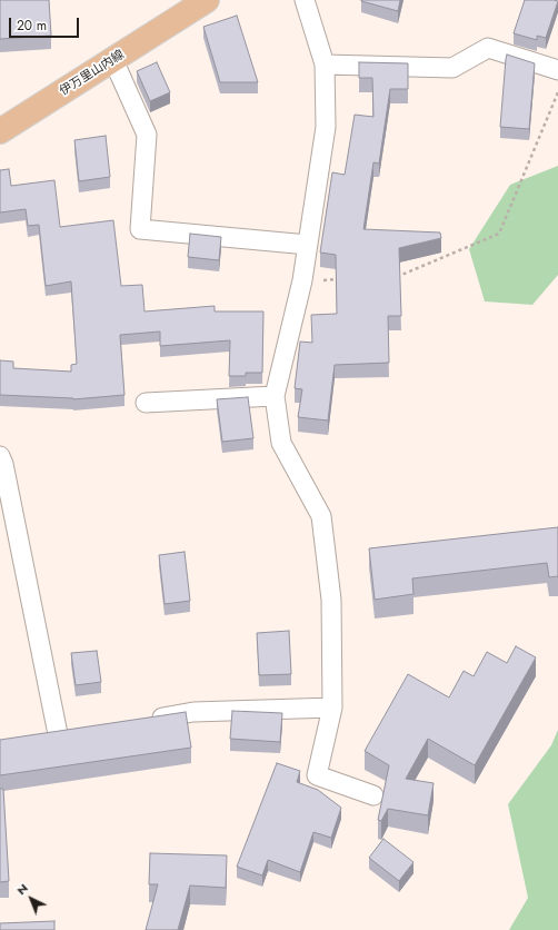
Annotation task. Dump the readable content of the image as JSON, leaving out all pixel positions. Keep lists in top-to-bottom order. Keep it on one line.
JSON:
{"streets":{"main road":["伊万里山内線"]},"scale_bar":"20 m","north":"top left"}
